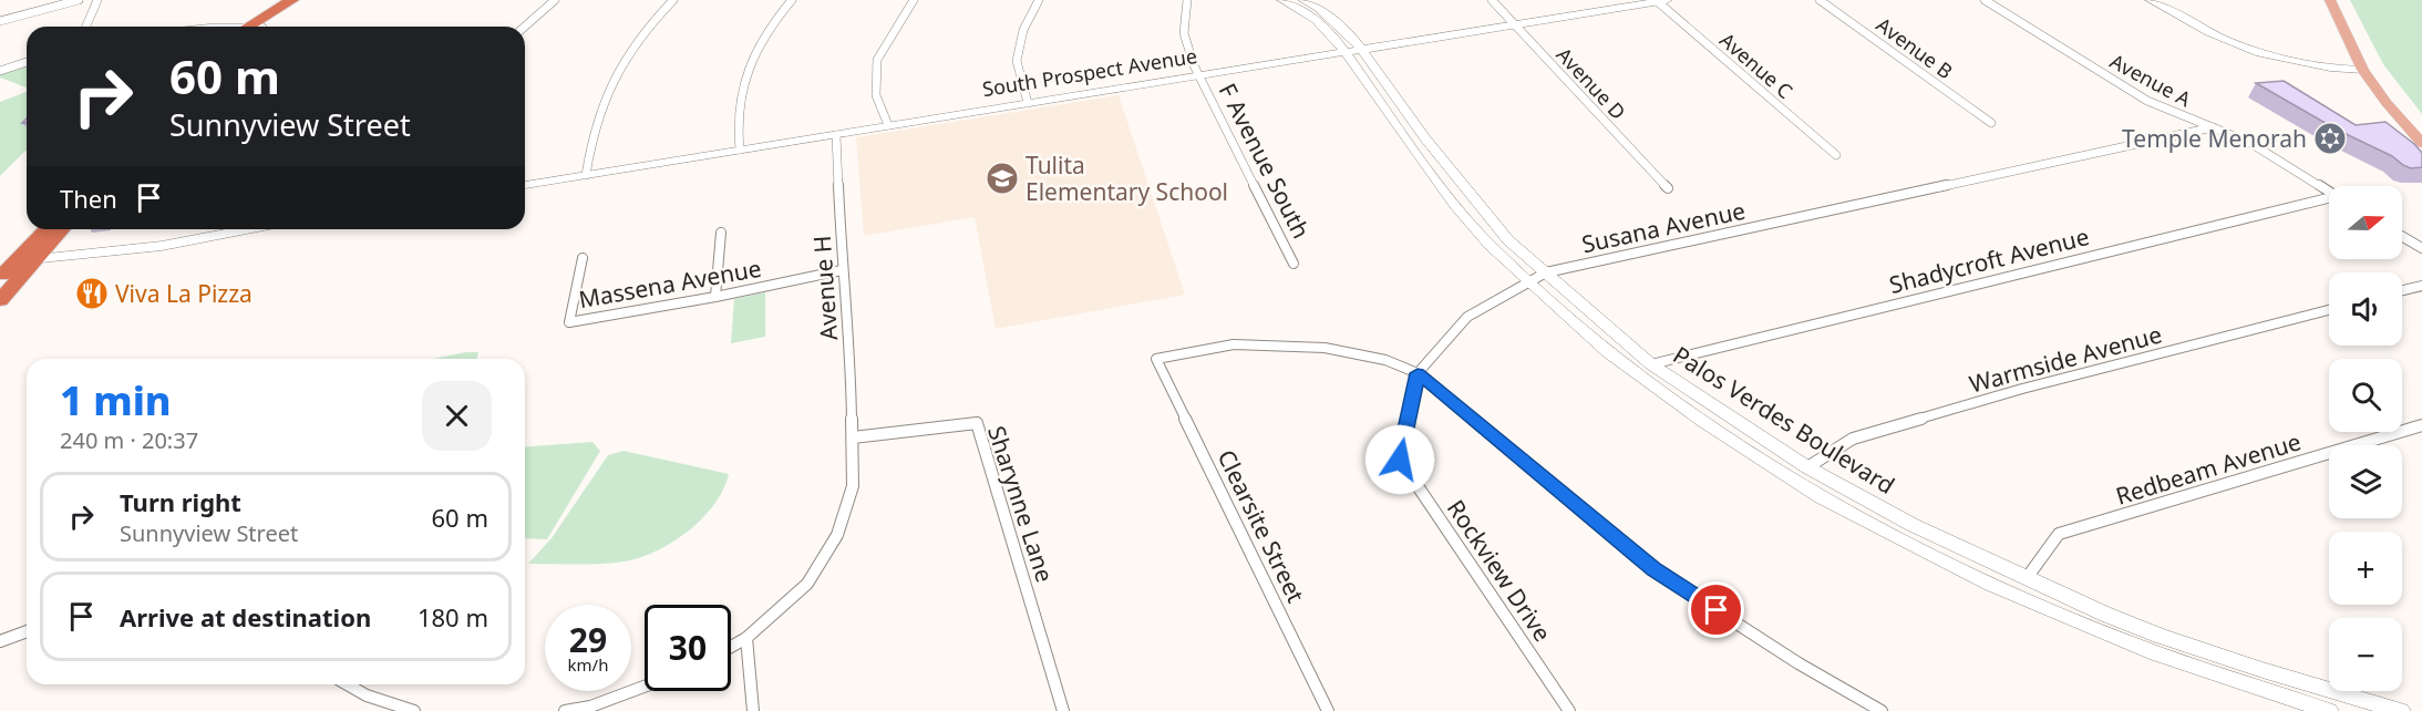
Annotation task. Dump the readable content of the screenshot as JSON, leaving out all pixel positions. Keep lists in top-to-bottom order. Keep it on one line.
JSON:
{"streets":{"main road":["South Prospect Avenue","Palos Verdes Boulevard"],"street":["Avenue B","Avenue C","Avenue A","Avenue D","F Avenue South","Susana Avenue","Shadycroft Avenue","Massena Avenue","Avenue H","Warmside Avenue","Redbeam Avenue","Sharynne Lane","Clearsite Street","Rockview Drive"]},"crossings":[["Avenue C","South Prospect Avenue"],["South Prospect Avenue","Avenue D"],["South Prospect Avenue","F Avenue South"],["South Prospect Avenue","Avenue H"],["South Prospect Avenue","Palos Verdes Boulevard"],["Avenue A","Susana Avenue"],["Susana Avenue","Palos Verdes Boulevard"],["Susana Avenue","Clearsite Street"],["Susana Avenue","Rockview Drive"],["Shadycroft Avenue","Palos Verdes Boulevard"],["Massena Avenue","Avenue H"],["Avenue H","Sharynne Lane"],["Warmside Avenue","Palos Verdes Boulevard"],["Palos Verdes Boulevard","Redbeam Avenue"],["Clearsite Street","Rockview Drive"]],"places":{"synagogue":["Temple Menorah"],"school or university":["Tulita Elementary School"],"restaurant":["Viva La Pizza"]},"north":"right","page":{"turn":["60 m","Sunnyview Street"],"then":"Then","map_buttons":["+","−"],"heading":["1 min","240 m · 20:37"],"list":[{"name":"Turn right","note":"Sunnyview Street","value":"60 m"},{"name":"Arrive at destination","value":"180 m"}],"speed":"29 km/h","limit":"30"}}
